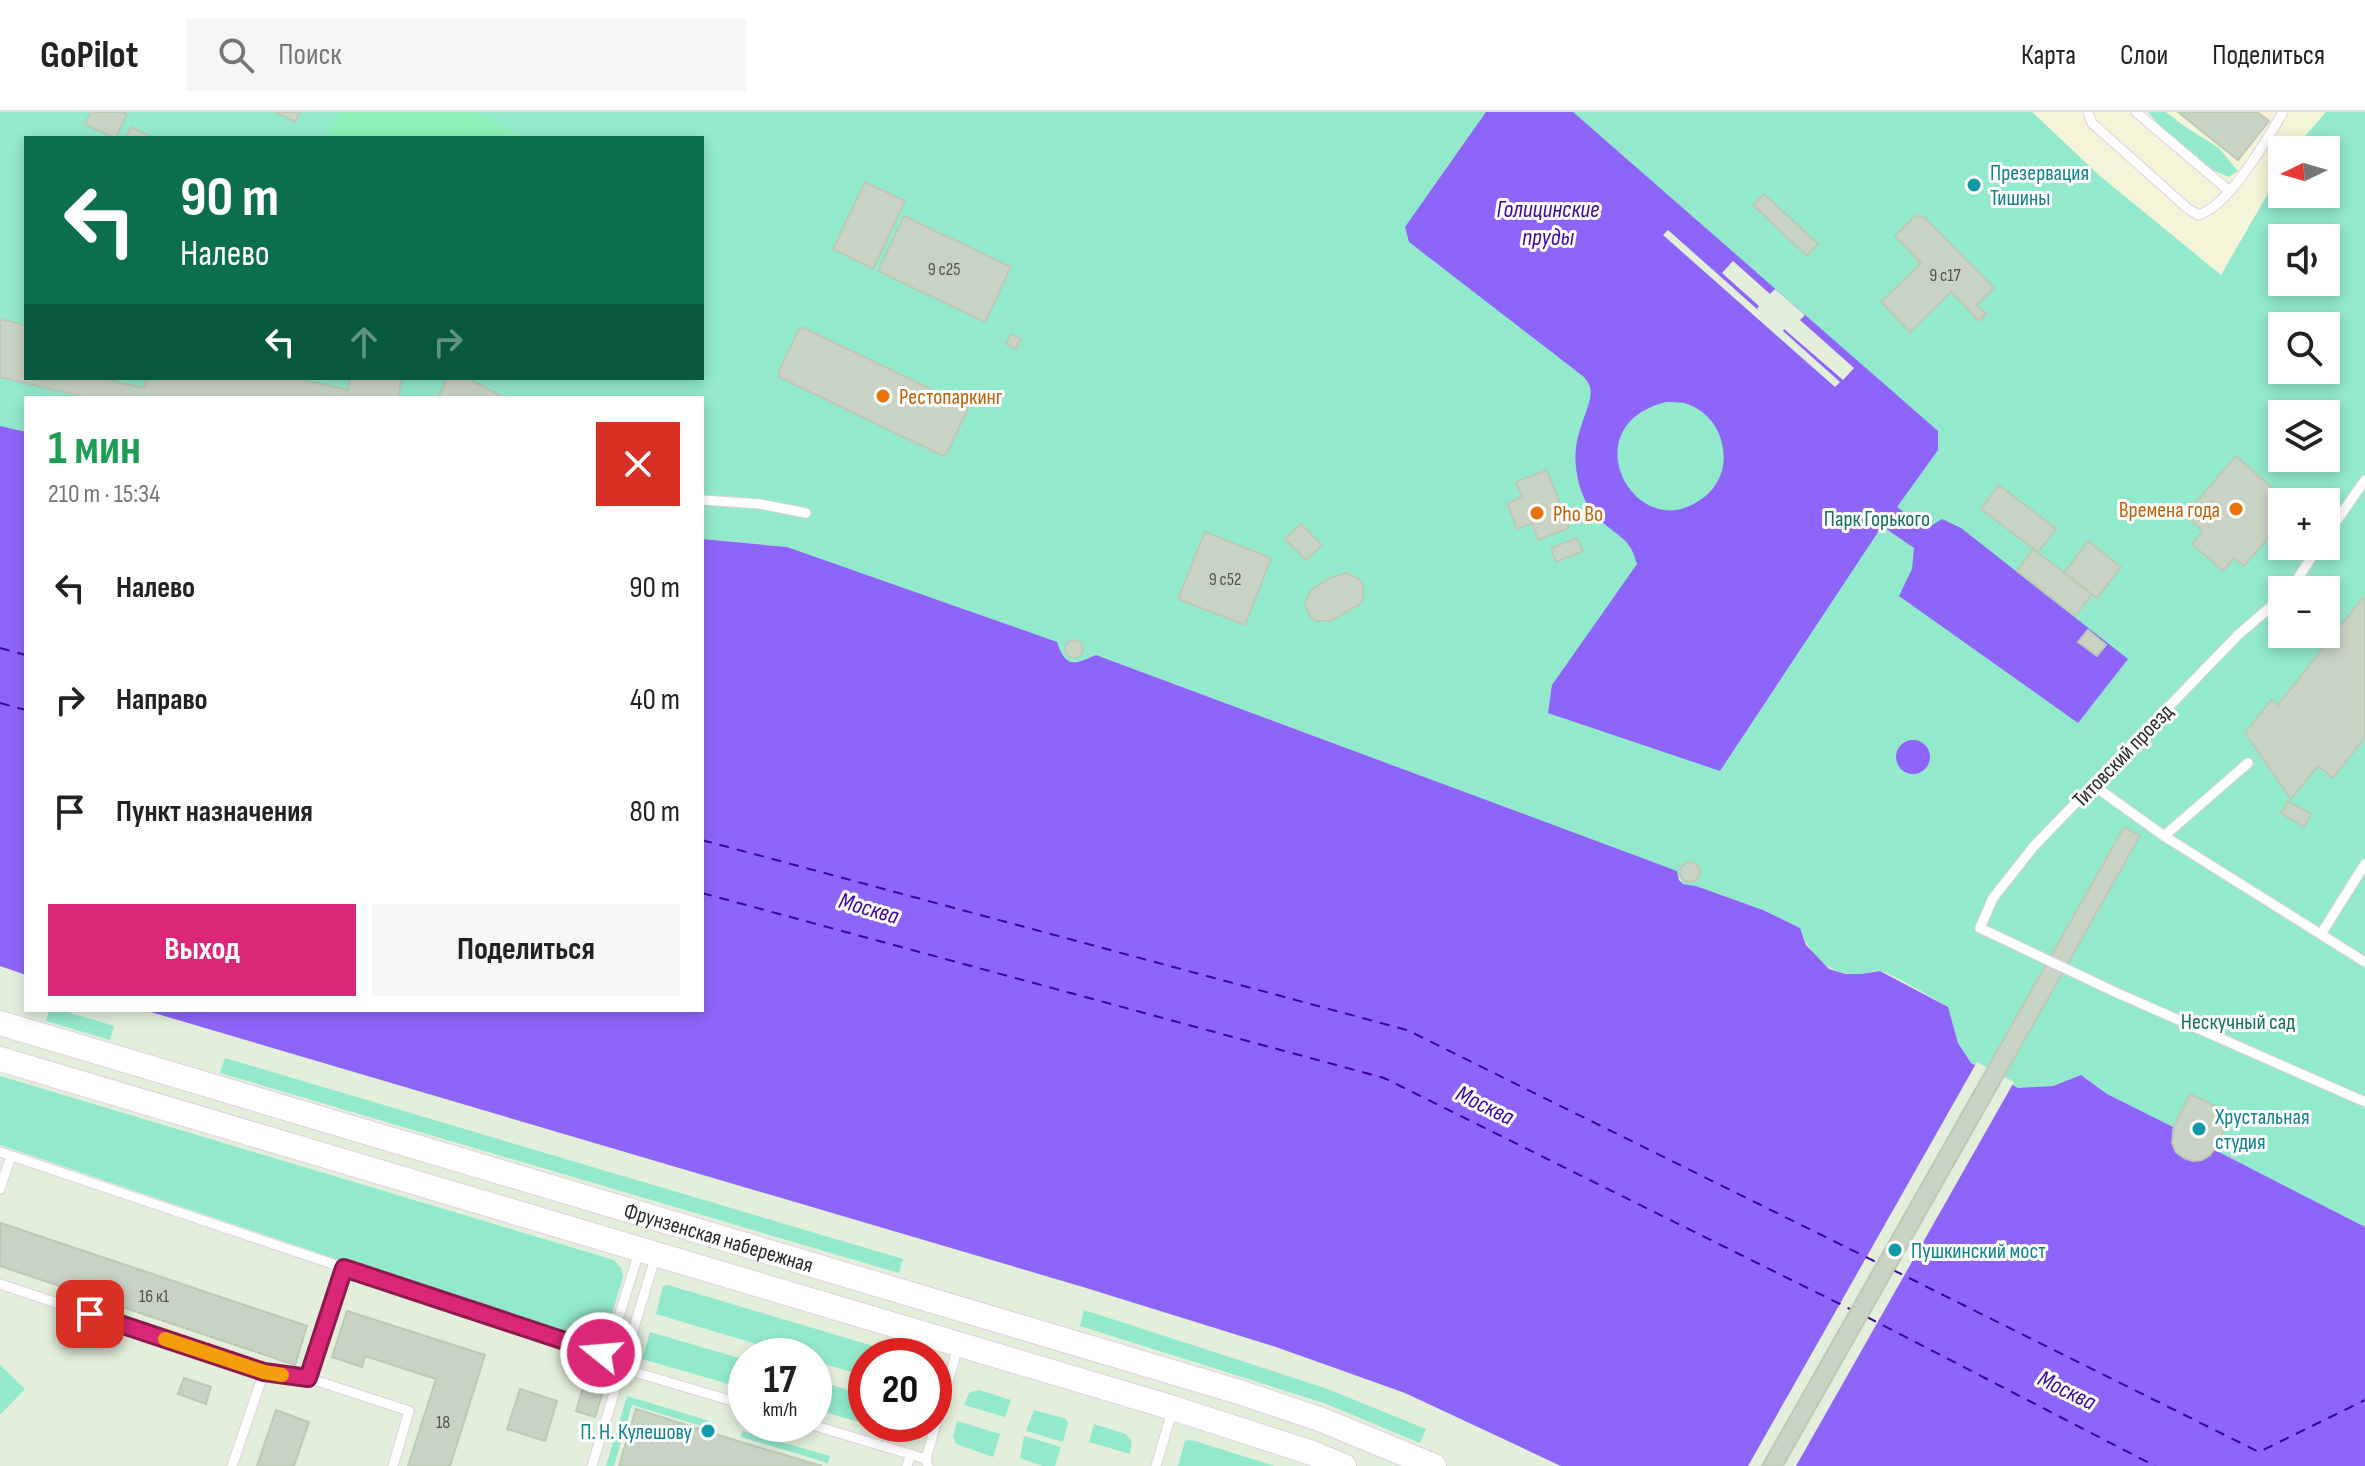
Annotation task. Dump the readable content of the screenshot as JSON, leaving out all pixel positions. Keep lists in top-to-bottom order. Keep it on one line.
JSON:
{"streets":{"main road":["Фрунзенская набережная"],"lane":["Титовский проезд"]},"water":["Голицинские пруды","Москва"],"parks":["Парк Горького","Нескучный сад"],"places":["Презервация Тишины","Рестопаркинг","Времена года","Pho Bo","Хрустальная студия","Пушкинский мост","П. Н. Кулешову"],"house_numbers":["9 с25","9 с17","9 с52","16 к1","18"],"north":"left","page":{"header":"GoPilot","search":"Поиск","nav":["Карта","Слои","Поделиться"],"map_buttons":["+","−"],"turn":["90 m","Налево"],"heading":["1 мин","210 m · 15:34"],"list":[{"name":"Налево","value":"90 m"},{"name":"Направо","value":"40 m"},{"name":"Пункт назначения","value":"80 m"}],"buttons":["Выход","Поделиться"],"speed":"17 km/h","limit":"20"}}
